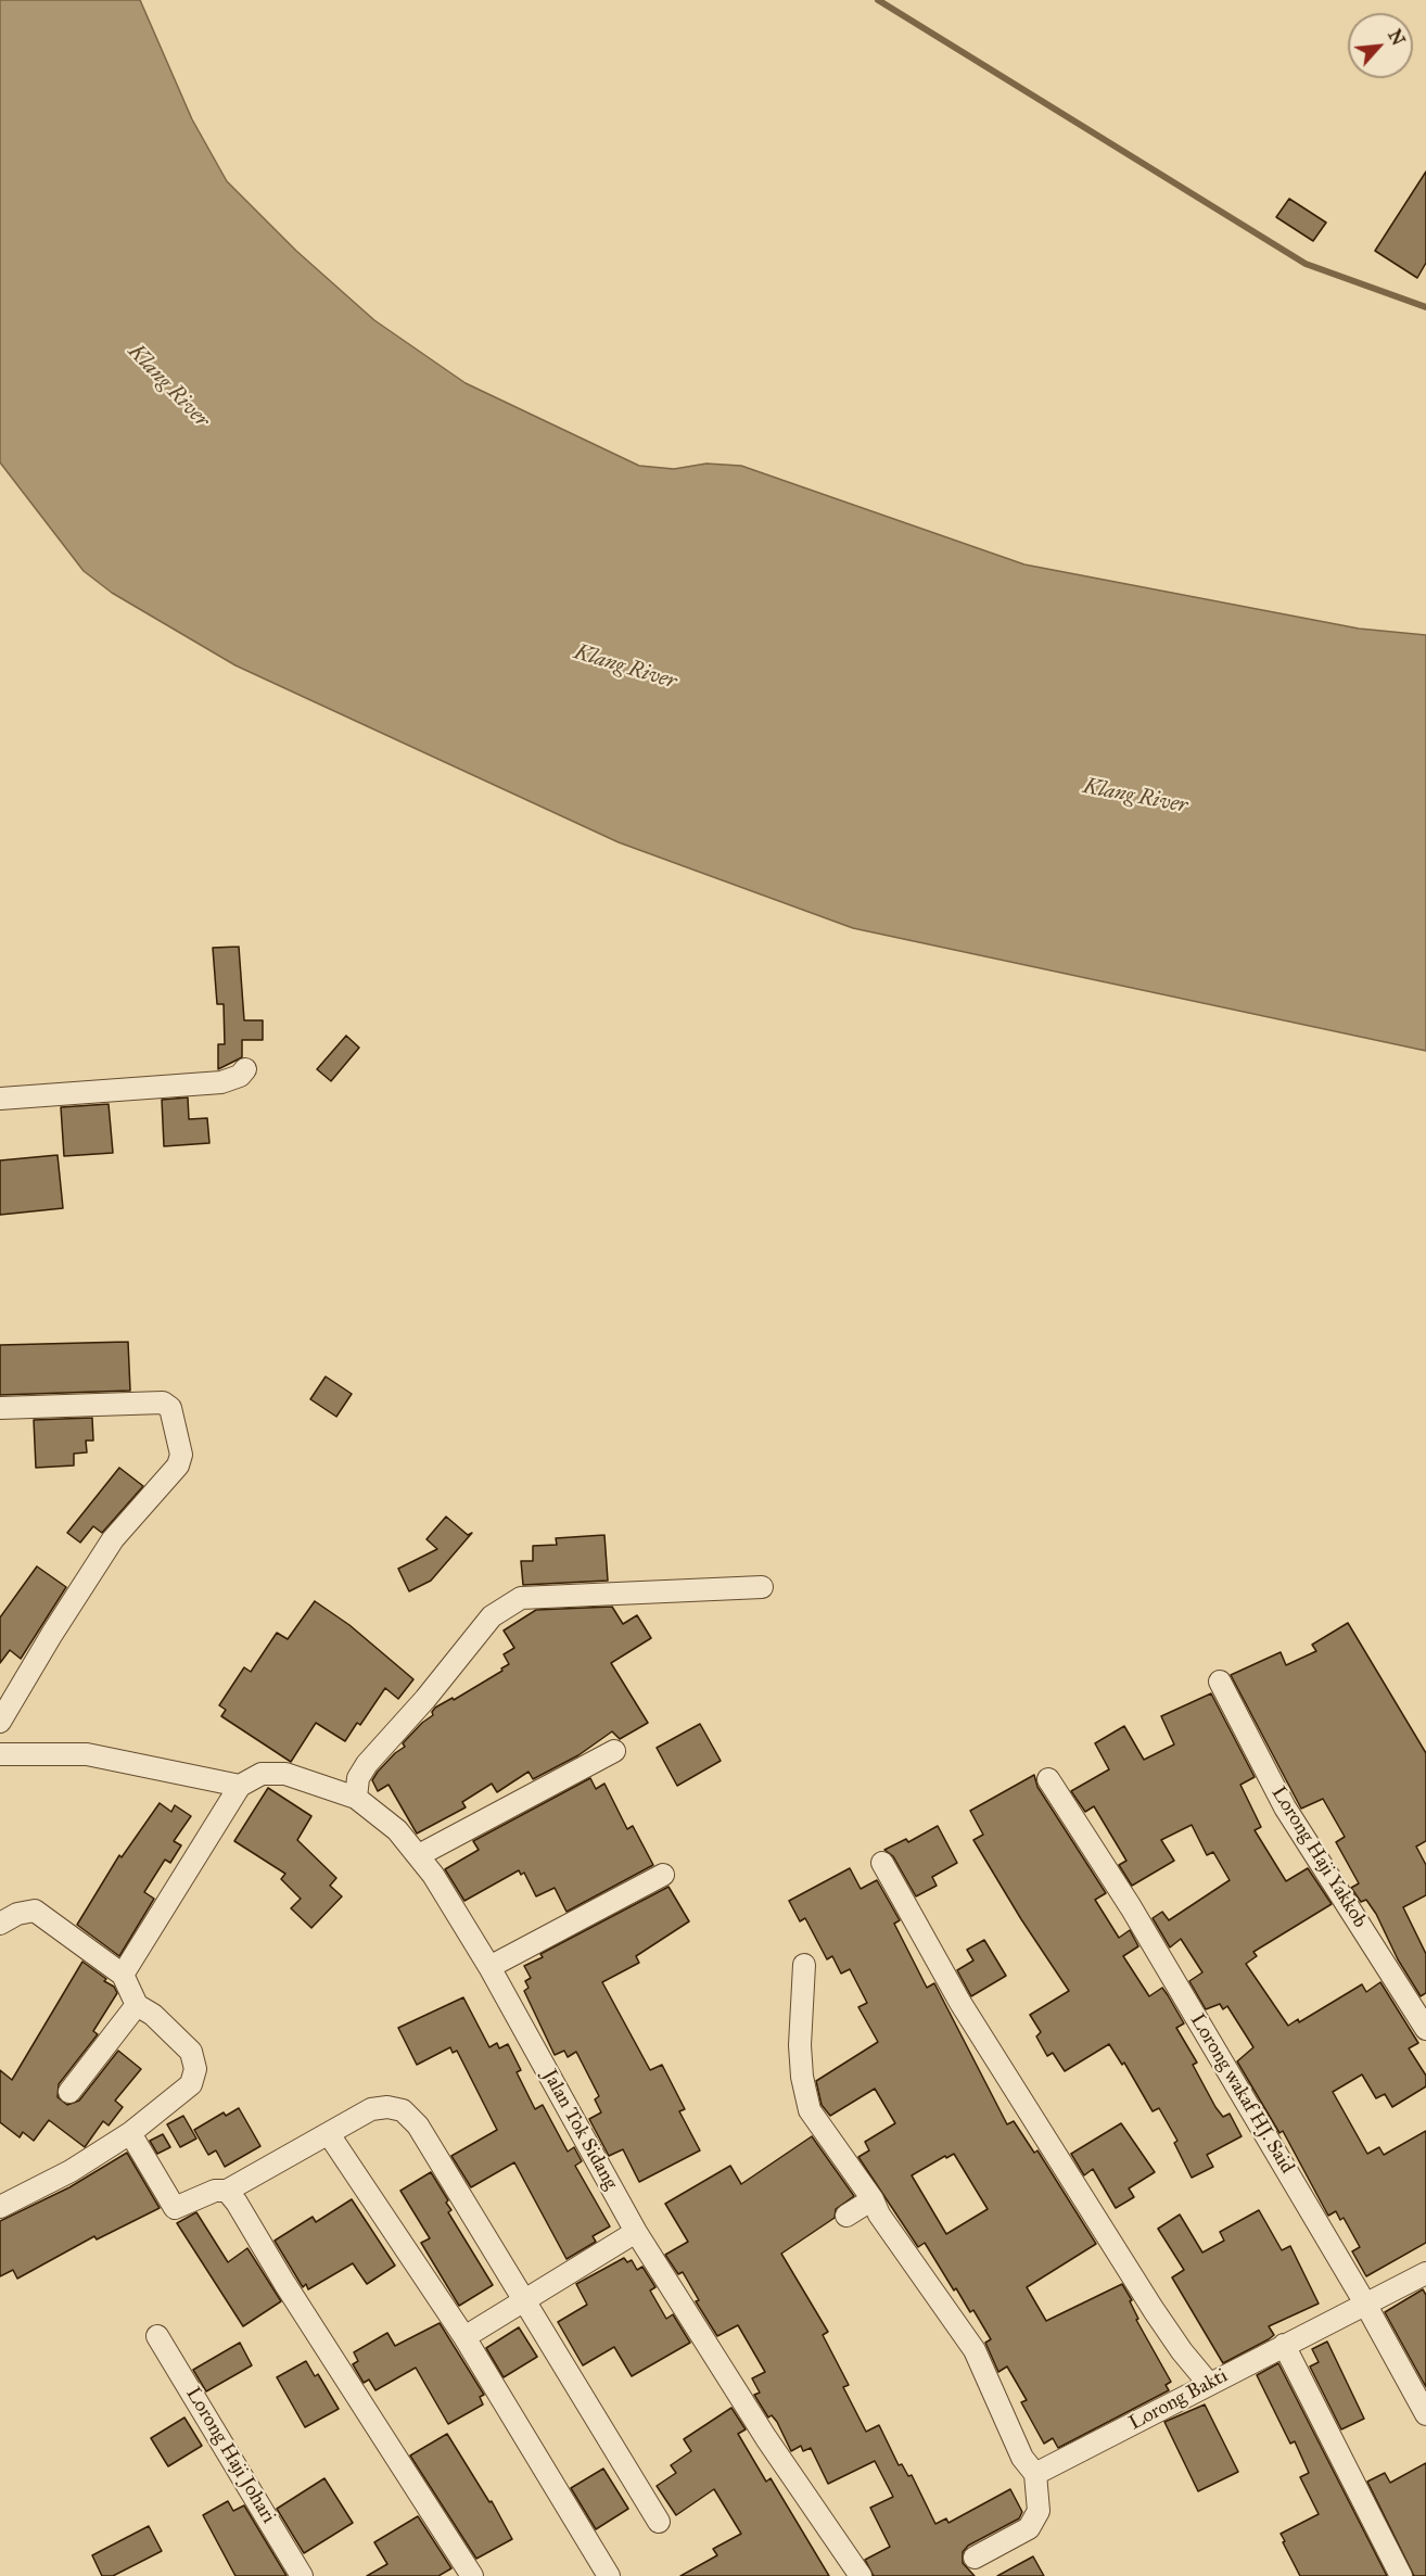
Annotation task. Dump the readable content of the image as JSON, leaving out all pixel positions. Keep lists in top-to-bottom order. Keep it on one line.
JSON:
{"streets":{"street":["Lorong Haji Yakkob","Lorong wakaf HJ. Said","Jalan Tok Sidang","Lorong Bakti","Lorong Haji Johari"]},"crossings":[["Lorong wakaf HJ. Said","Lorong Bakti"]],"water":["Klang River"],"north":"top right"}
